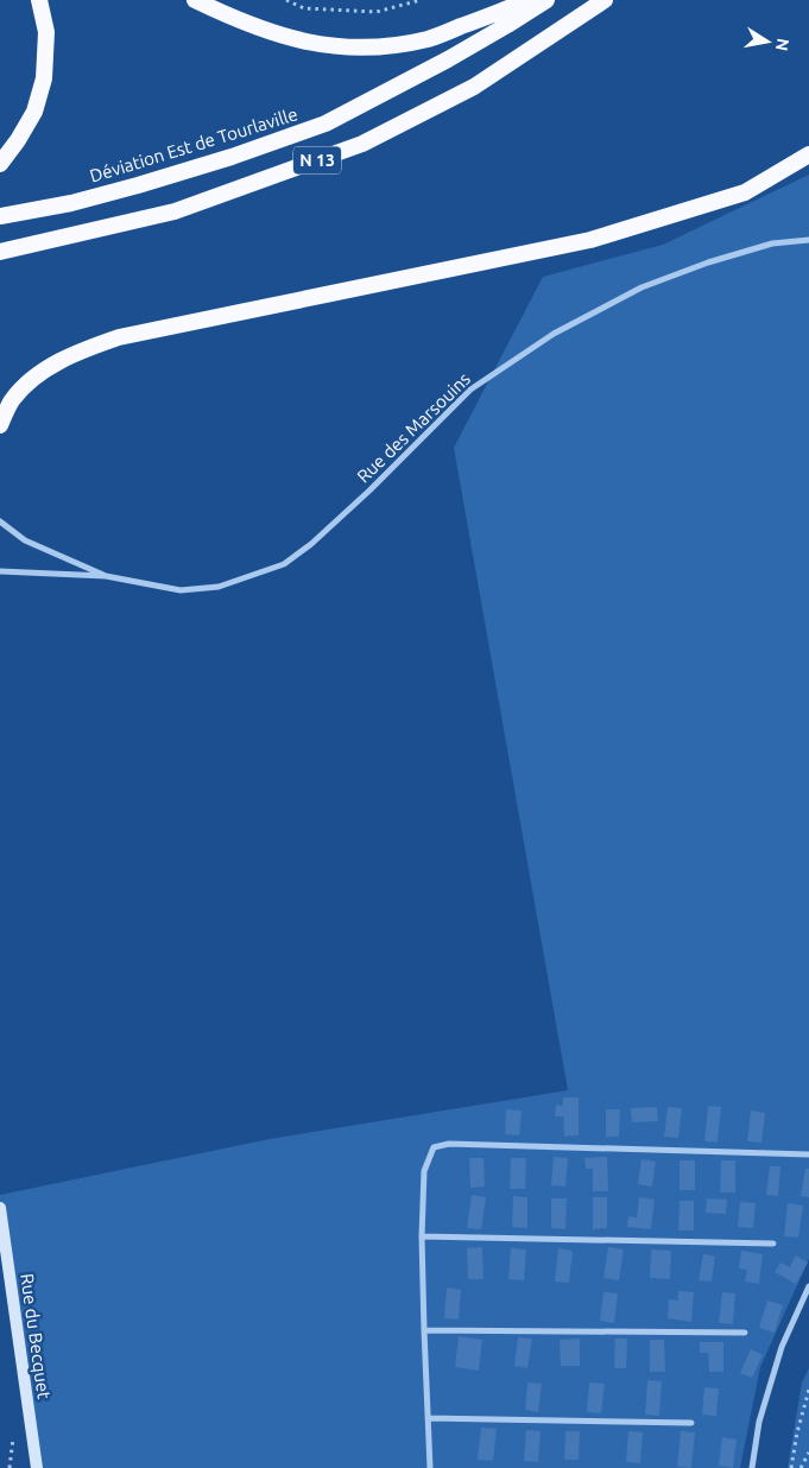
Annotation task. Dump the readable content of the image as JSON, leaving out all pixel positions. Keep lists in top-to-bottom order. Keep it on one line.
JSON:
{"streets":{"highway":["Déviation Est de Tourlaville","N 13"],"main road":["Rue du Becquet"],"street":["Rue des Marsouins"]},"north":"right"}
